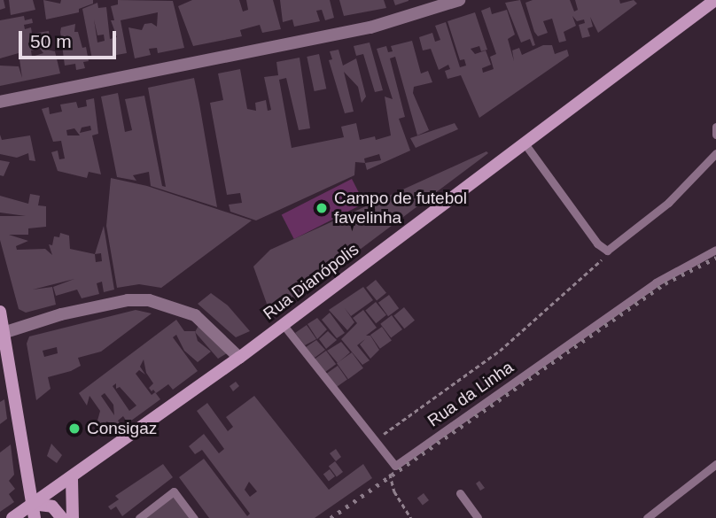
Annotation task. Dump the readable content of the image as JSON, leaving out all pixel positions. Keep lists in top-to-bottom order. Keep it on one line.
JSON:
{"streets":{"street":["Rua Dianópolis"],"lane":["Rua da Linha"]},"crossings":[["Rua Dianópolis","Rua da Linha"]],"places":["Campo de futebol favelinha","Consigaz"],"scale_bar":"50 m"}
